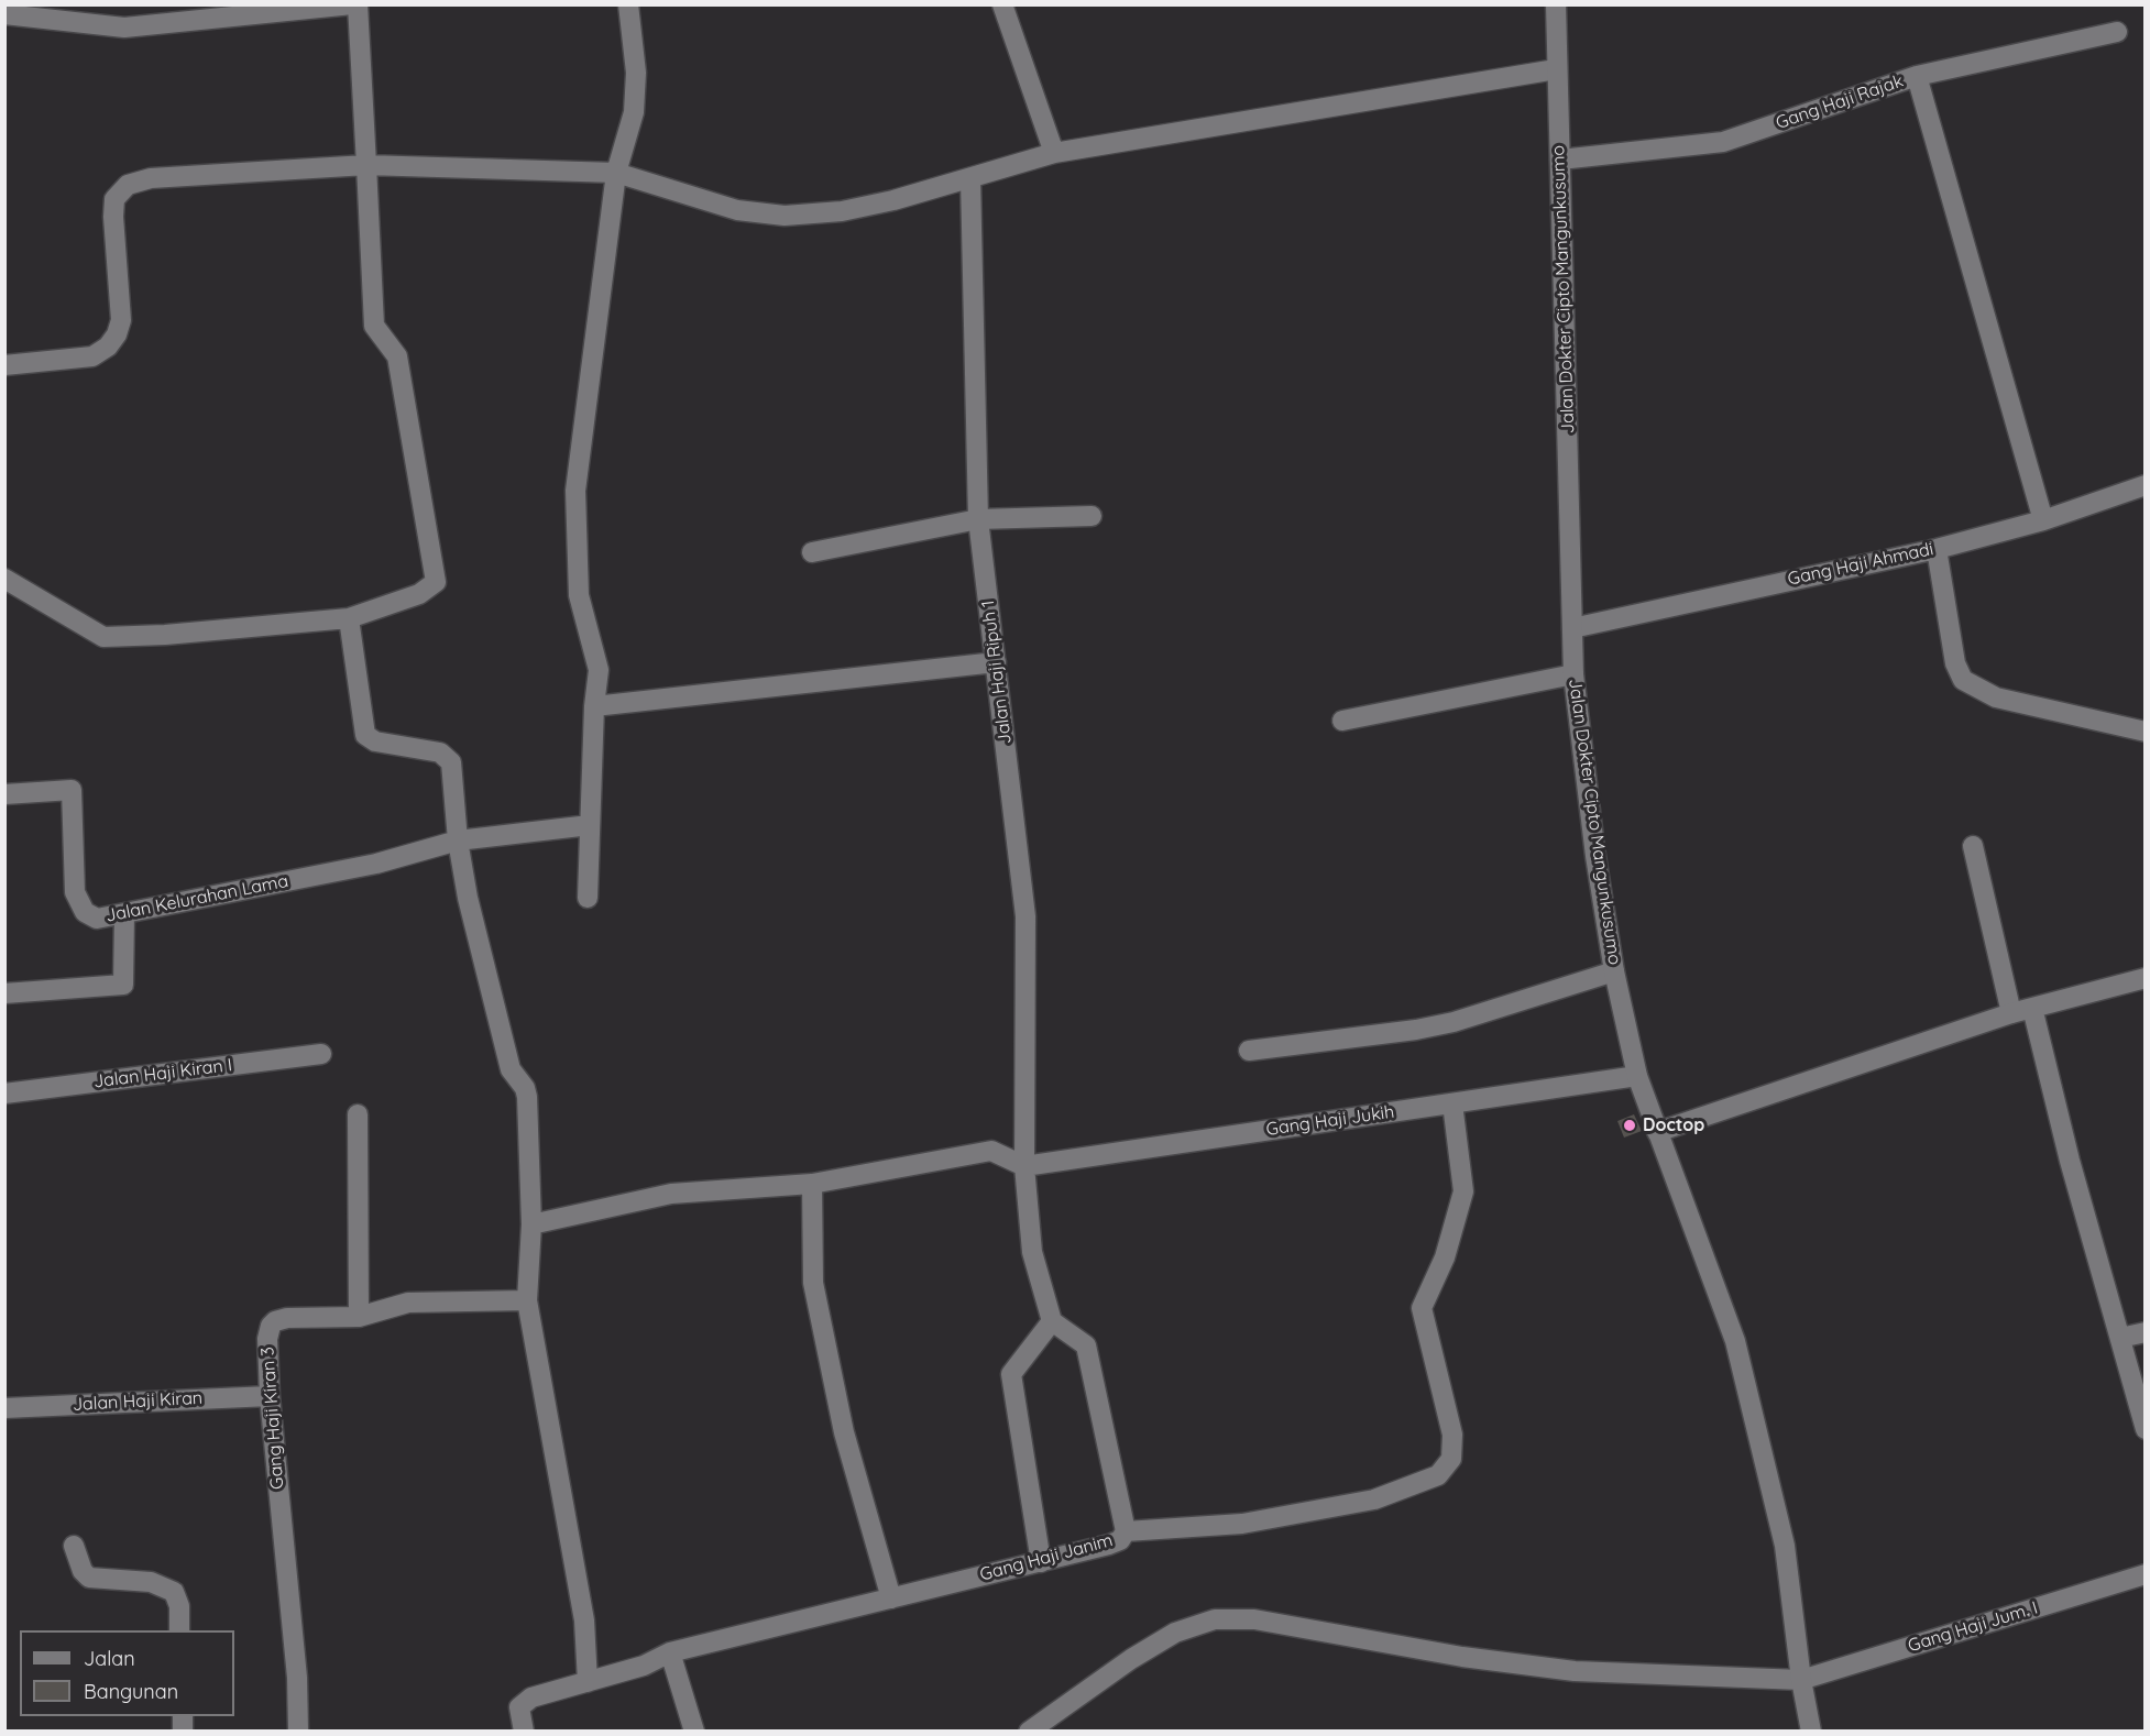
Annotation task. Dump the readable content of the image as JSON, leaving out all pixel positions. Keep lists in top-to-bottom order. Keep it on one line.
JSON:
{"streets":{"street":["Gang Haji Rajak","Jalan Dokter Cipto Mangunkusumo","Gang Haji Ahmadi","Jalan Haji Ripuh 1","Jalan Kelurahan Lama","Jalan Haji Kiran I","Gang Haji Jukih","Jalan Haji Kiran","Gang Haji Kiran 3","Gang Haji Janim","Gang Haji Jum. I"]},"crossings":[["Gang Haji Rajak","Jalan Dokter Cipto Mangunkusumo"],["Jalan Dokter Cipto Mangunkusumo","Gang Haji Ahmadi"],["Jalan Dokter Cipto Mangunkusumo","Gang Haji Jukih"],["Jalan Dokter Cipto Mangunkusumo","Gang Haji Jum. I"],["Jalan Haji Ripuh 1","Gang Haji Jukih"],["Jalan Haji Kiran","Gang Haji Kiran 3"]],"places":["Doctop"],"legend":["Jalan","Bangunan"]}
